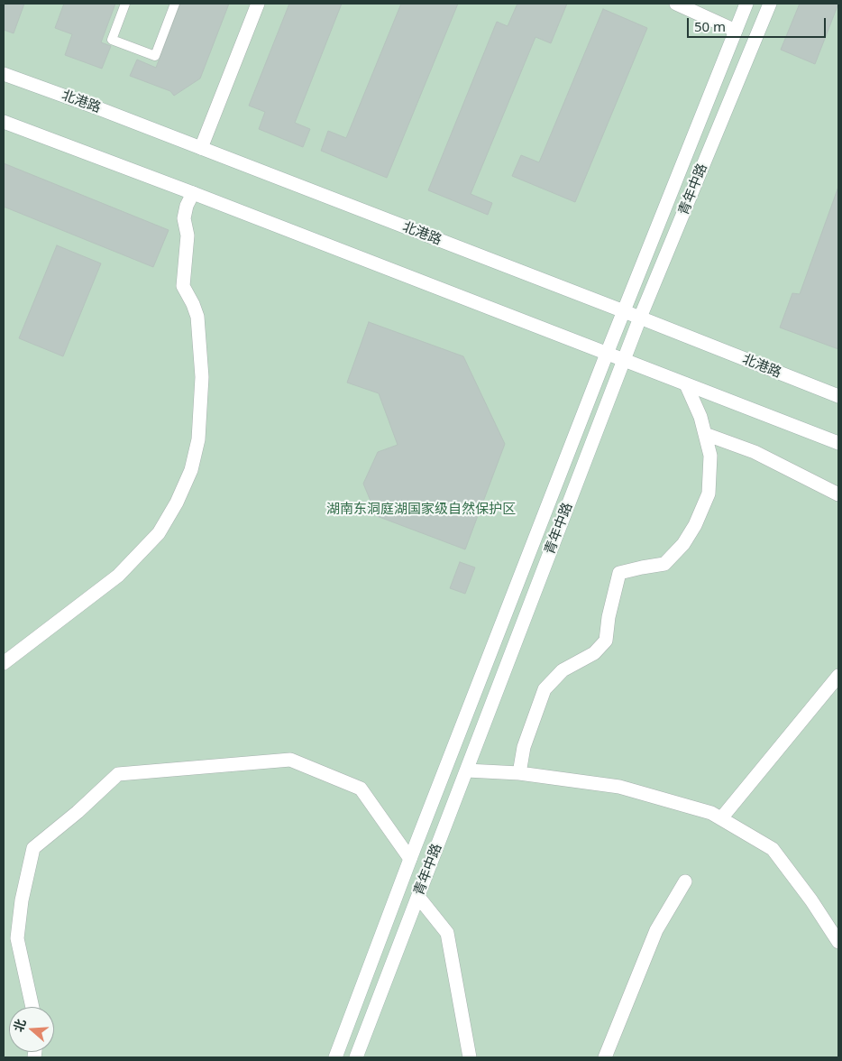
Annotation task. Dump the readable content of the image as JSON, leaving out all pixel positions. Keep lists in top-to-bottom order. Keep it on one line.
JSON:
{"streets":{"main road":["北港路","青年中路"]},"crossings":[["北港路","青年中路"]],"parks":["湖南东洞庭湖国家级自然保护区"],"scale_bar":"50 m","north":"left"}
